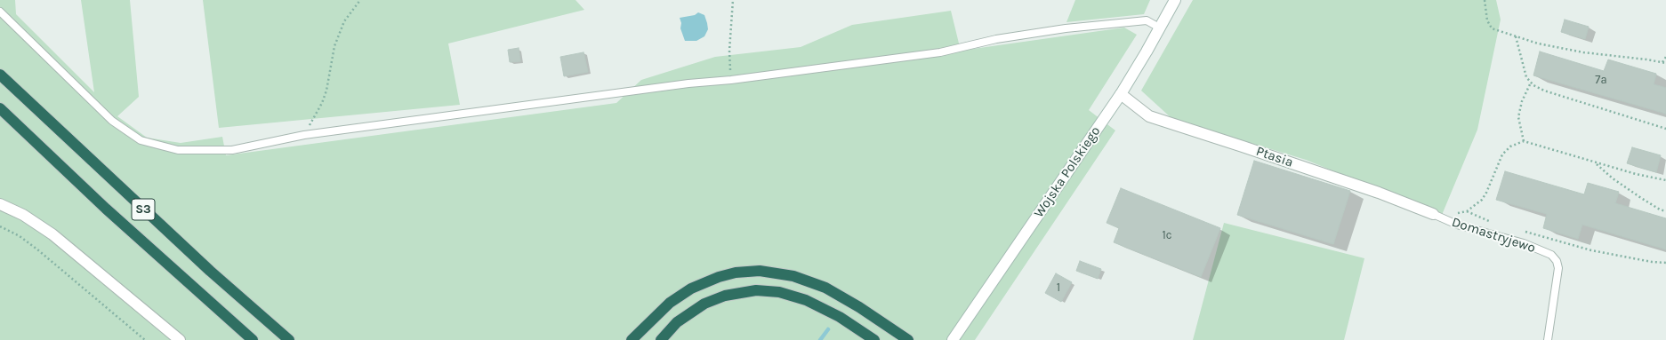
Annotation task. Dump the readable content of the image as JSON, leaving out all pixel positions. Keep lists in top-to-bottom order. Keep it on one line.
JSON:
{"streets":{"highway":["S3"],"street":["Ptasia","Wojska Polskiego"],"lane":["Domastryjewo"]},"crossings":[["Ptasia","Wojska Polskiego"],["Ptasia","Domastryjewo"]],"house_numbers":["7a","1c","1"]}
